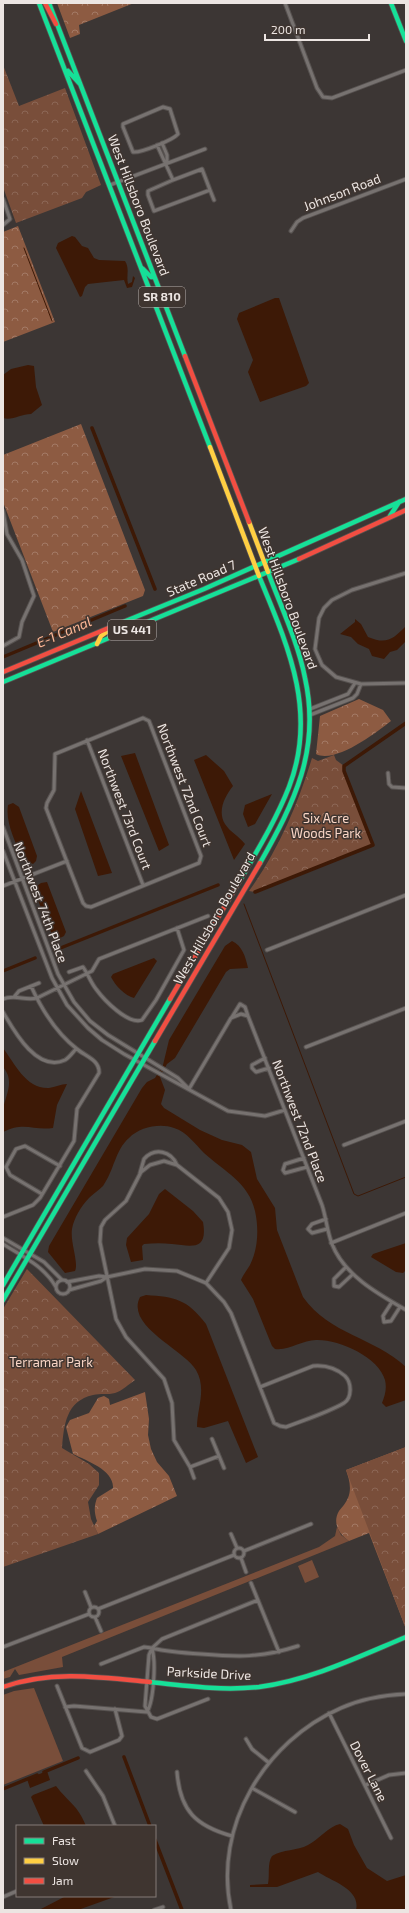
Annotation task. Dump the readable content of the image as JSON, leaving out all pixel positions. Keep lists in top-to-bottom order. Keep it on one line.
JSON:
{"streets":{"main road":["West Hillsboro Boulevard","SR 810","State Road 7","US 441","Parkside Drive"],"street":["Johnson Road","Northwest 72nd Court","Northwest 73rd Court","Northwest 74th Place","Northwest 72nd Place","Dover Lane"]},"crossings":[["West Hillsboro Boulevard","State Road 7"],["West Hillsboro Boulevard","Northwest 74th Place"],["Northwest 72nd Court","Northwest 73rd Court"]],"water":["E-1 Canal"],"parks":["Six Acre Woods Park","Terramar Park"],"legend":["Fast","Slow","Jam"],"scale_bar":"200 m"}
